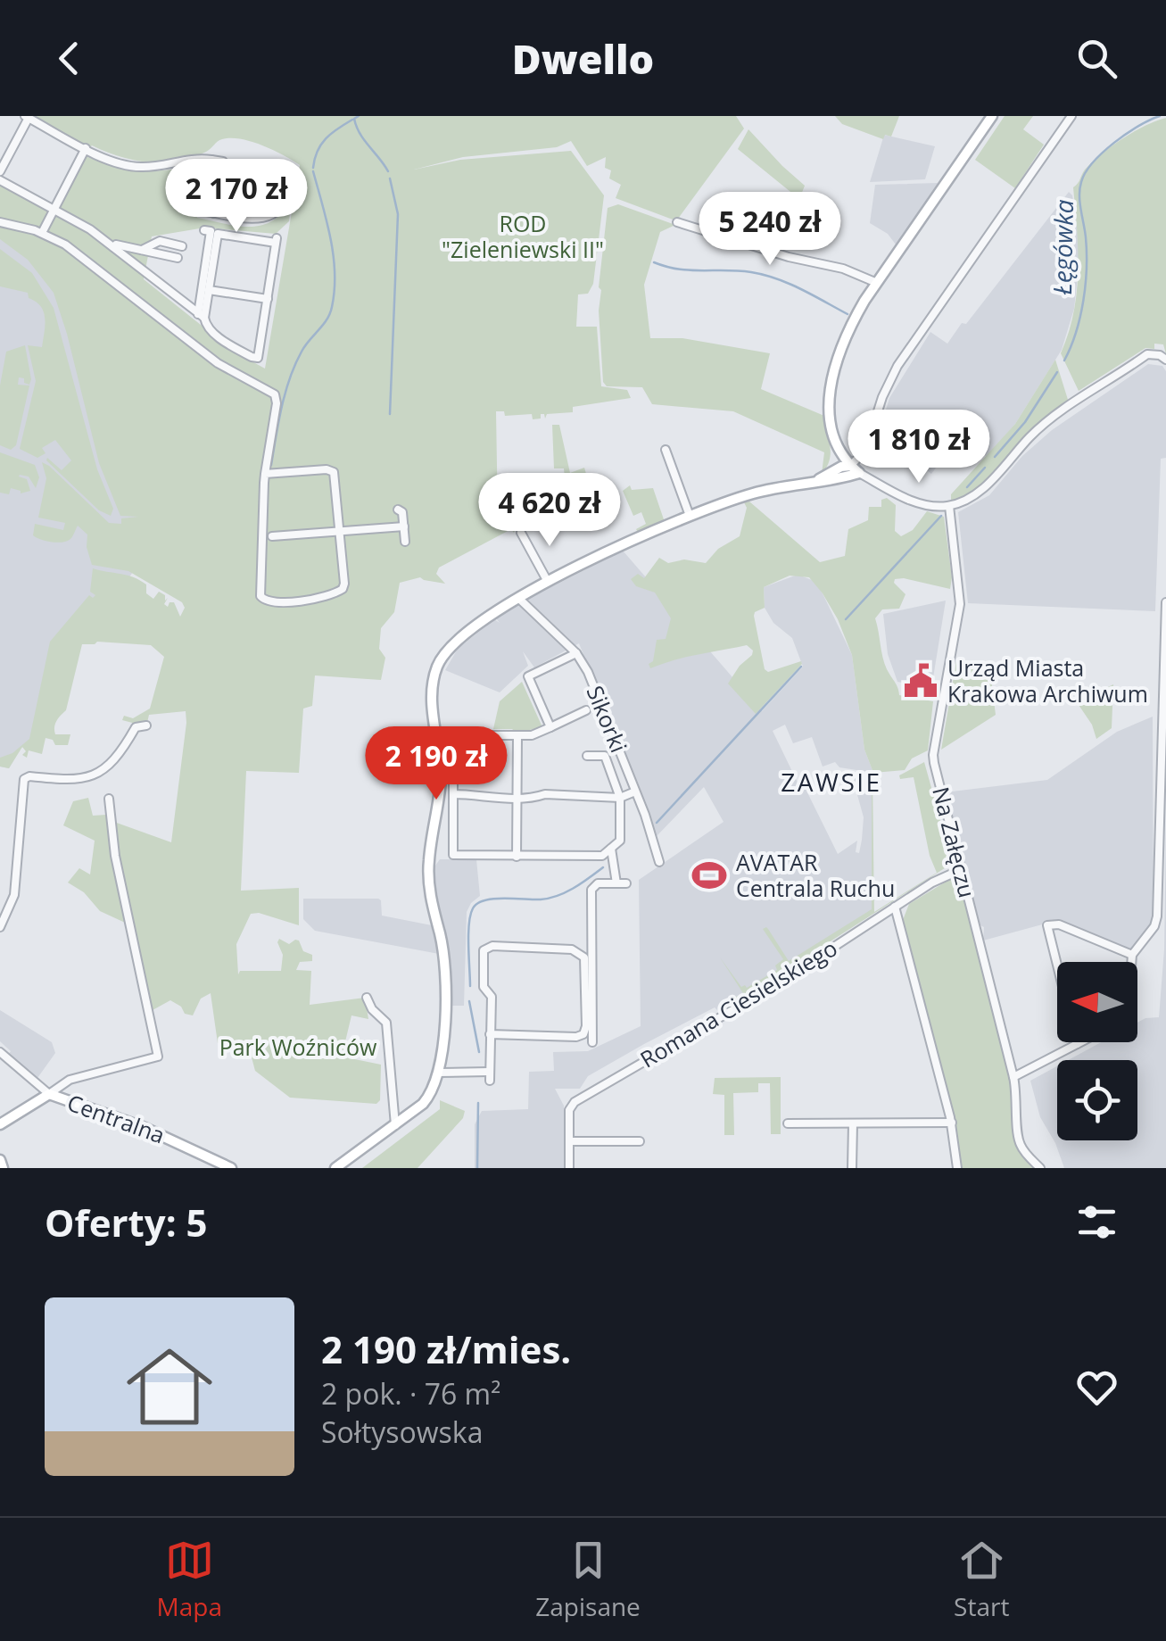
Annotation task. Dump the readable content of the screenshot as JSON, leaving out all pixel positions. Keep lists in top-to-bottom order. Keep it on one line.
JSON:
{"streets":{"street":["Sikorki","Na Załęczu","Romana Ciesielskiego","Centralna"]},"crossings":[["Na Załęczu","Romana Ciesielskiego"]],"districts":["ZAWSIE"],"water":["Łęgówka"],"parks":["ROD \"Zieleniewski II\"","Park Woźniców"],"places":{"public building":["Urząd Miasta Krakowa Archiwum"],"sports":["AVATAR Centrala Ruchu"]},"north":"left","page":{"header":"Dwello","price":["2 170 zł","5 240 zł","1 810 zł","4 620 zł","2 190 zł"],"heading":"Oferty: 5","list":[{"name":"2 190 zł/mies.","note":"2 pok. · 76 m² · Sołtysowska"}],"tabs":["Mapa","Zapisane","Start"]}}
